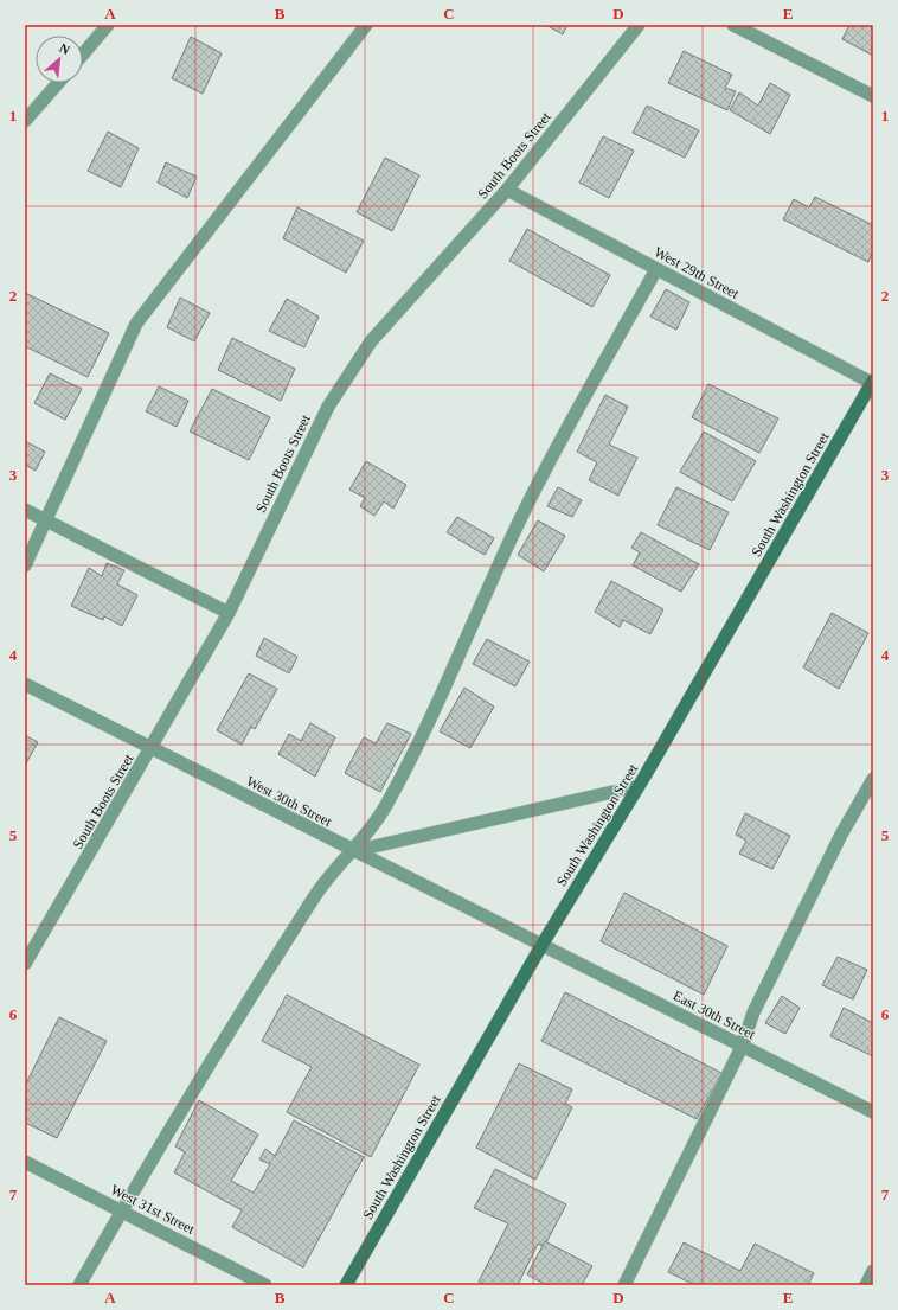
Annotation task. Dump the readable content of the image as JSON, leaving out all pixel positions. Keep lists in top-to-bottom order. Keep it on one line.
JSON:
{"streets":{"main road":["South Washington Street"],"street":["South Boots Street","West 29th Street","West 30th Street","East 30th Street","West 31st Street"]},"crossings":[["South Boots Street","West 29th Street"],["South Boots Street","West 30th Street"],["West 29th Street","South Washington Street"],["South Washington Street","West 30th Street"],["South Washington Street","East 30th Street"],["West 30th Street","East 30th Street"]],"north":"top right","grid":{"columns":["A","B","C","D","E"],"rows":["1","2","3","4","5","6","7"]}}
